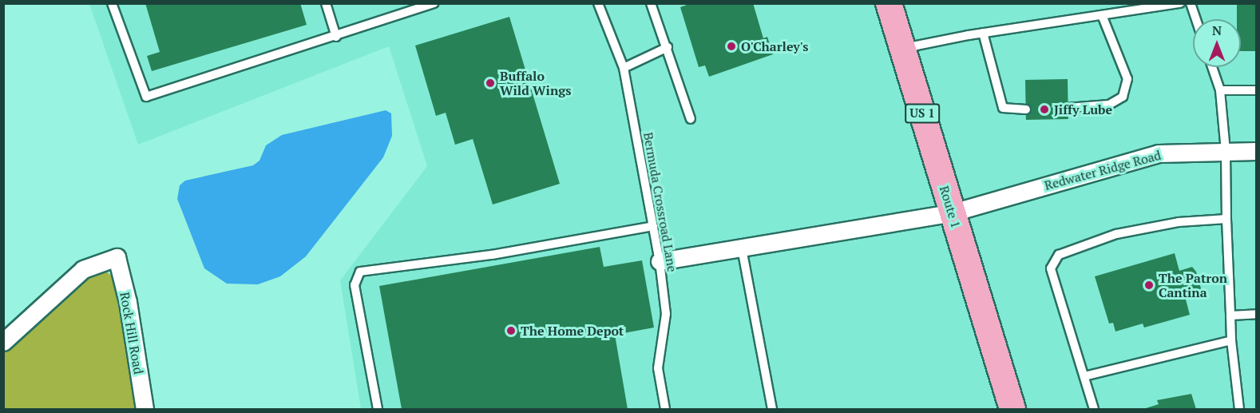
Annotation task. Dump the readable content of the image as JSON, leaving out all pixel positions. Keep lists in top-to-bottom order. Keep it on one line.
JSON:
{"streets":{"main road":["US 1","Route 1"],"street":["Redwater Ridge Road","Rock Hill Road"],"lane":["Bermuda Crossroad Lane"]},"crossings":[["Redwater Ridge Road","Bermuda Crossroad Lane"],["Redwater Ridge Road","Route 1"]],"places":["O'Charley's","Buffalo Wild Wings","Jiffy Lube","The Patron Cantina","The Home Depot"],"north":"top"}
